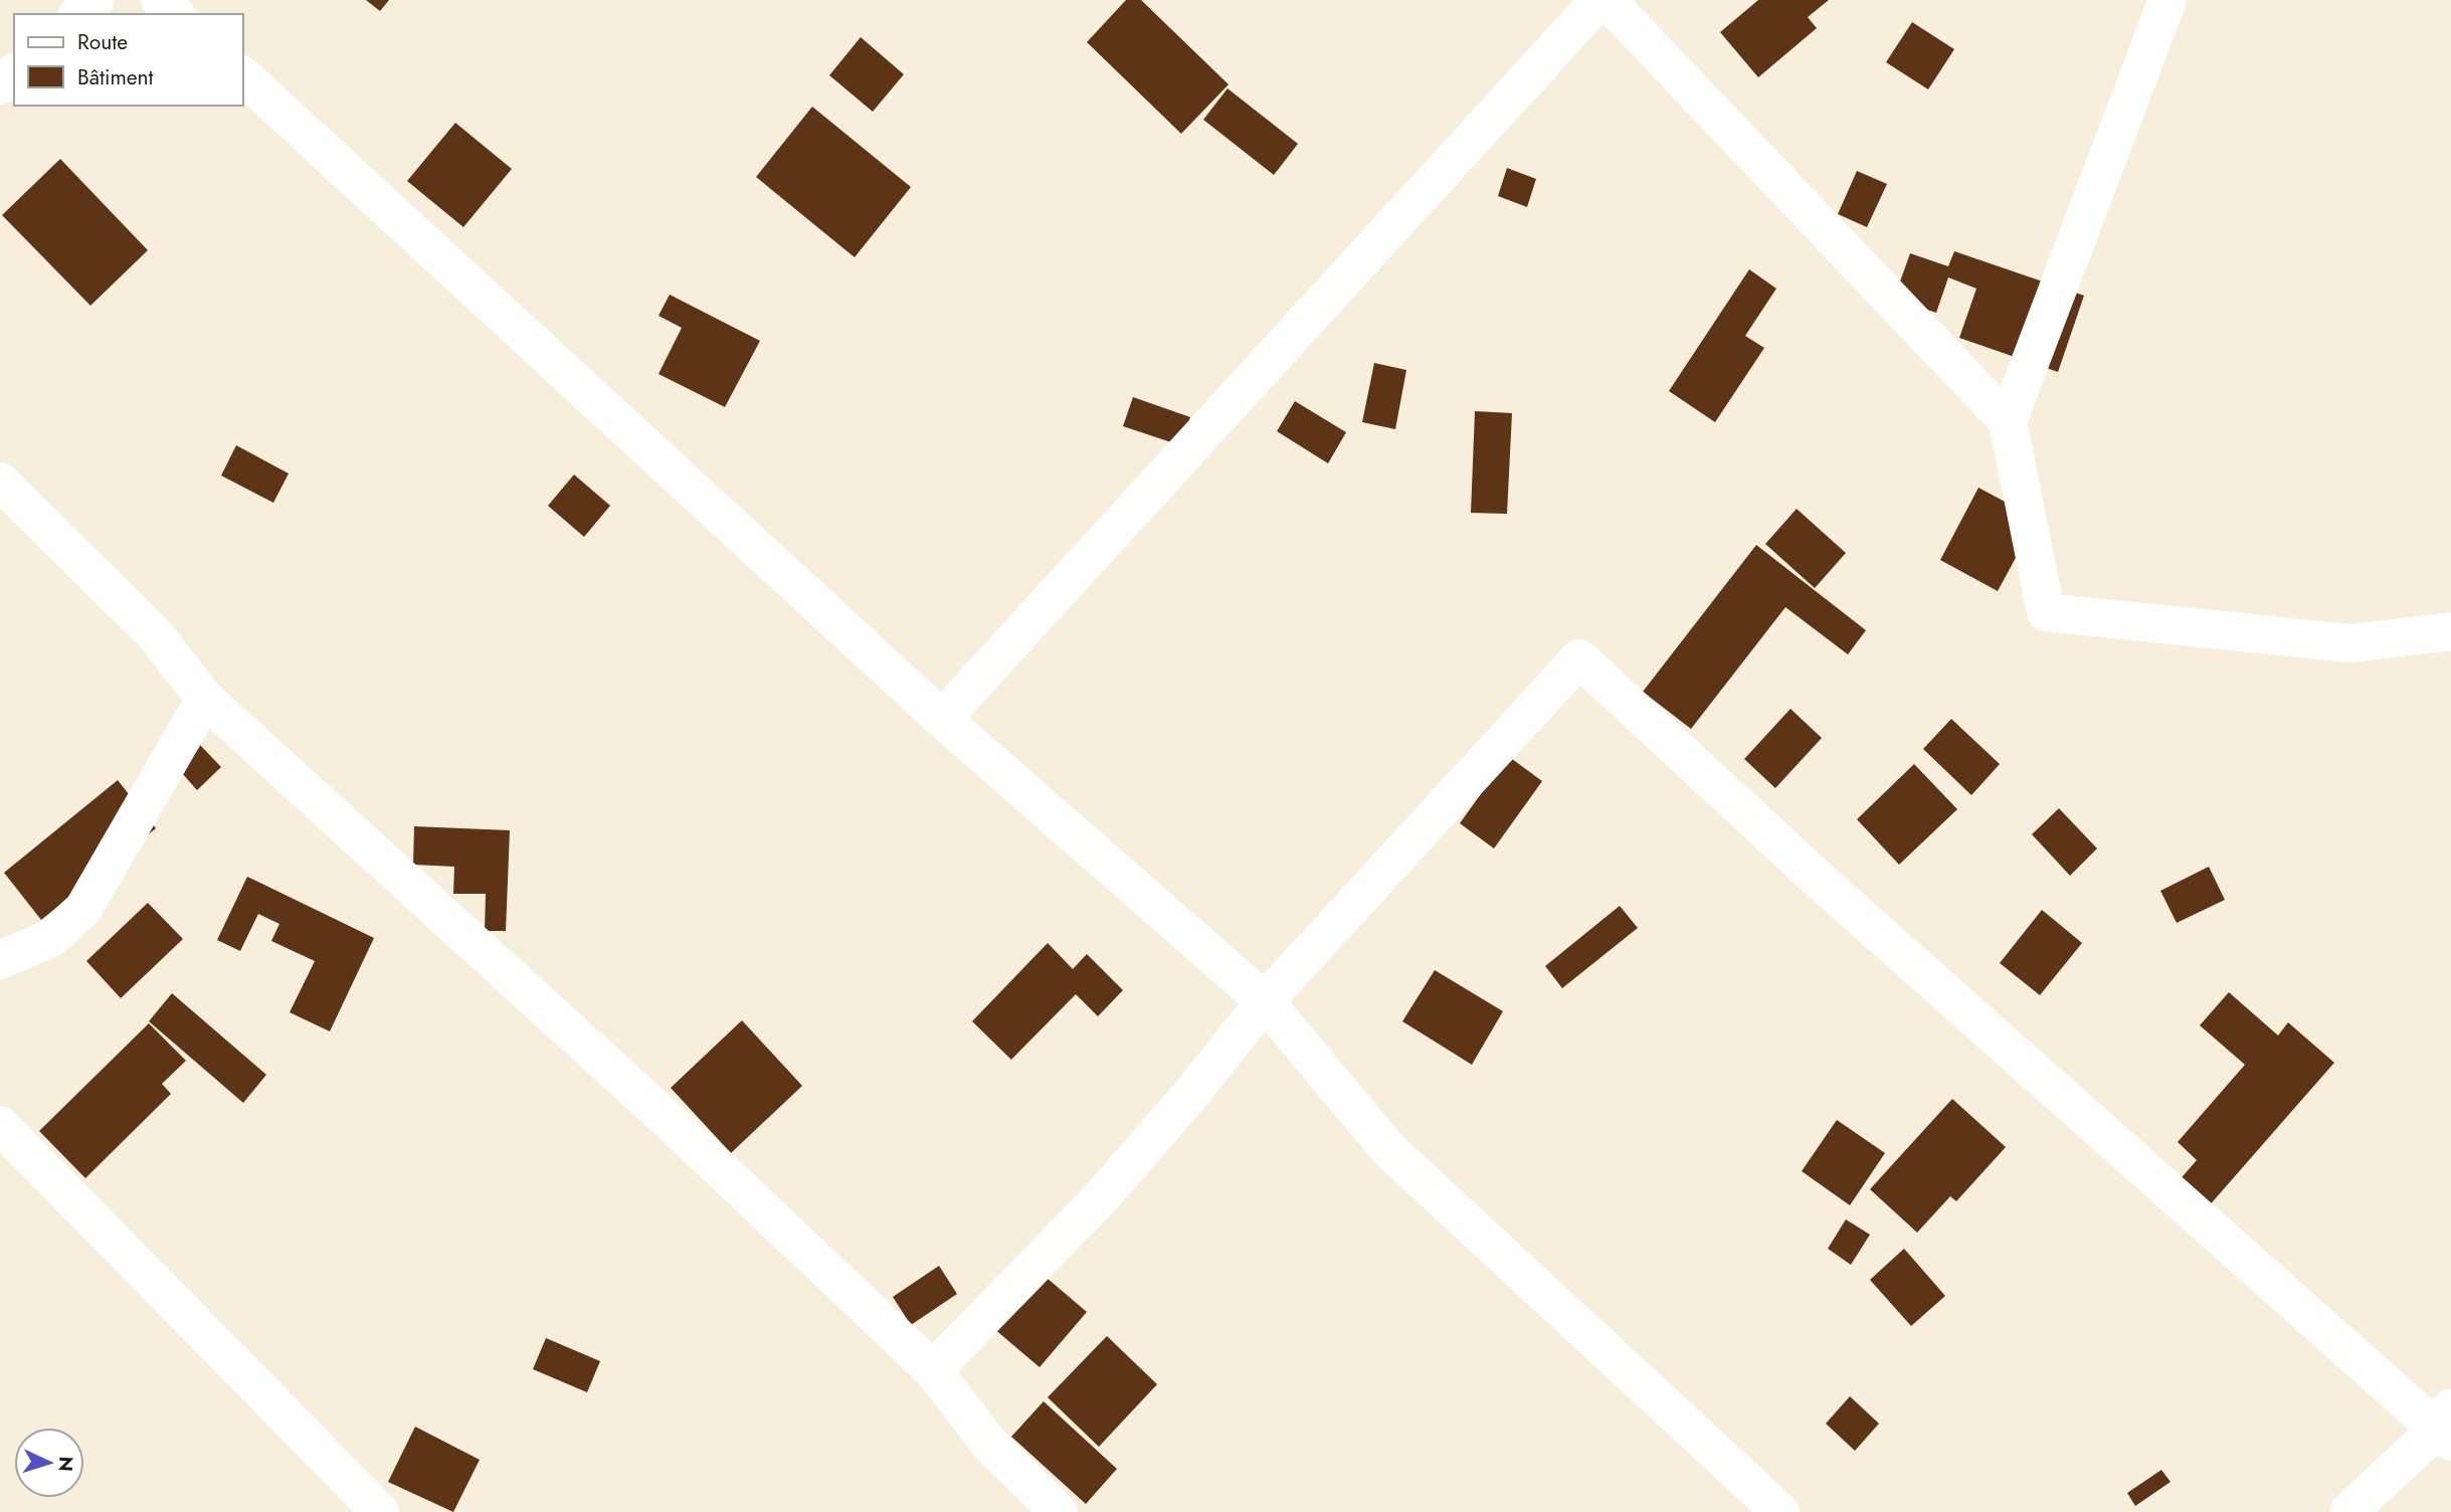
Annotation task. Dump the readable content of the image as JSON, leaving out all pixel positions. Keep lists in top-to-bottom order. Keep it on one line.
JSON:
{"legend":["Route","Bâtiment"],"north":"right"}
